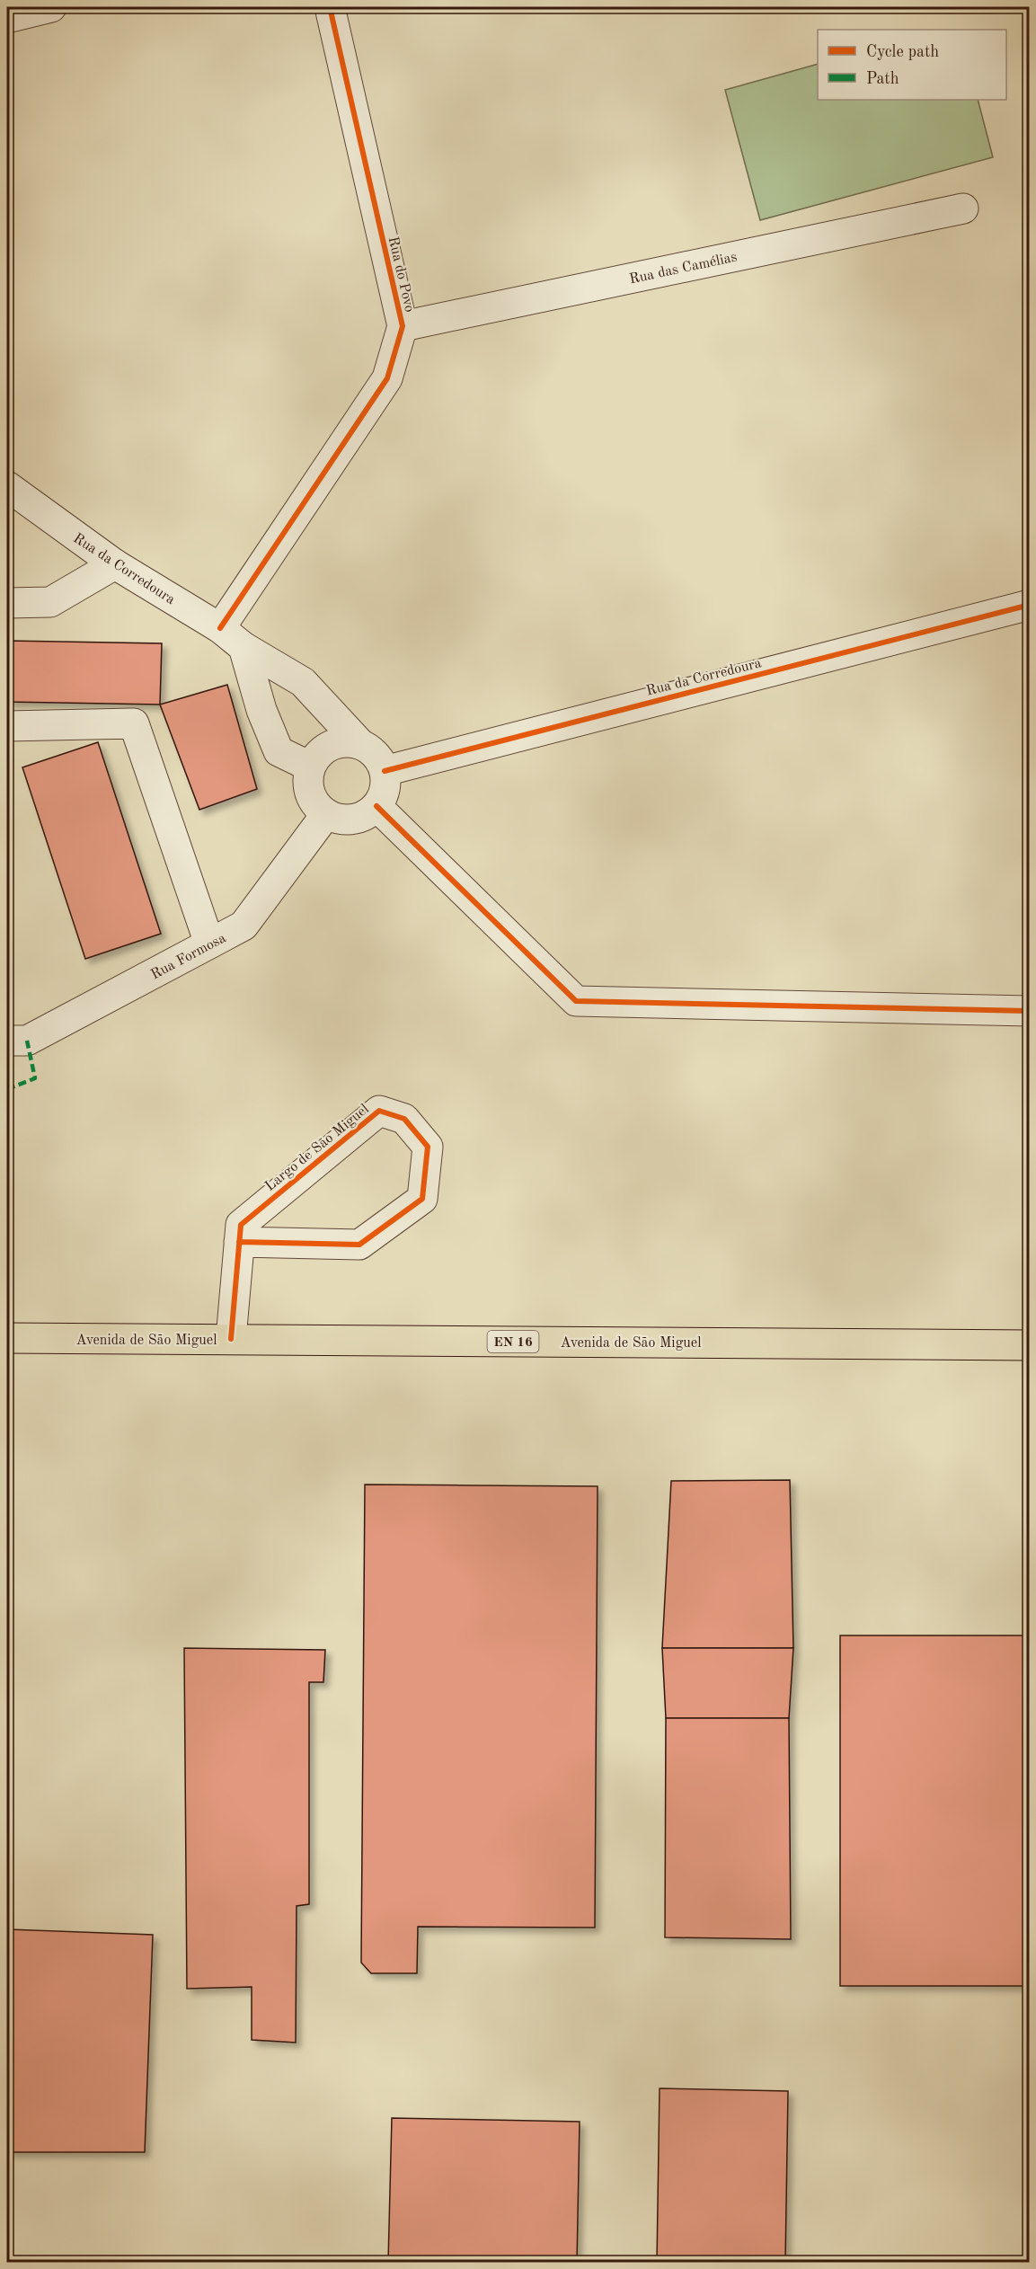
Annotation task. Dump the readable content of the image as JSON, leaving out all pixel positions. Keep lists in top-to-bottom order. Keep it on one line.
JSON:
{"streets":{"main road":["Avenida de São Miguel","EN 16"],"street":["Rua das Camélias","Rua do Povo","Rua da Corredoura","Rua Formosa","Largo de São Miguel"]},"crossings":[["Rua das Camélias","Rua do Povo"],["Rua do Povo","Rua da Corredoura"],["Rua da Corredoura","Rua Formosa"],["Largo de São Miguel","Avenida de São Miguel"]],"legend":["Cycle path","Path"]}
